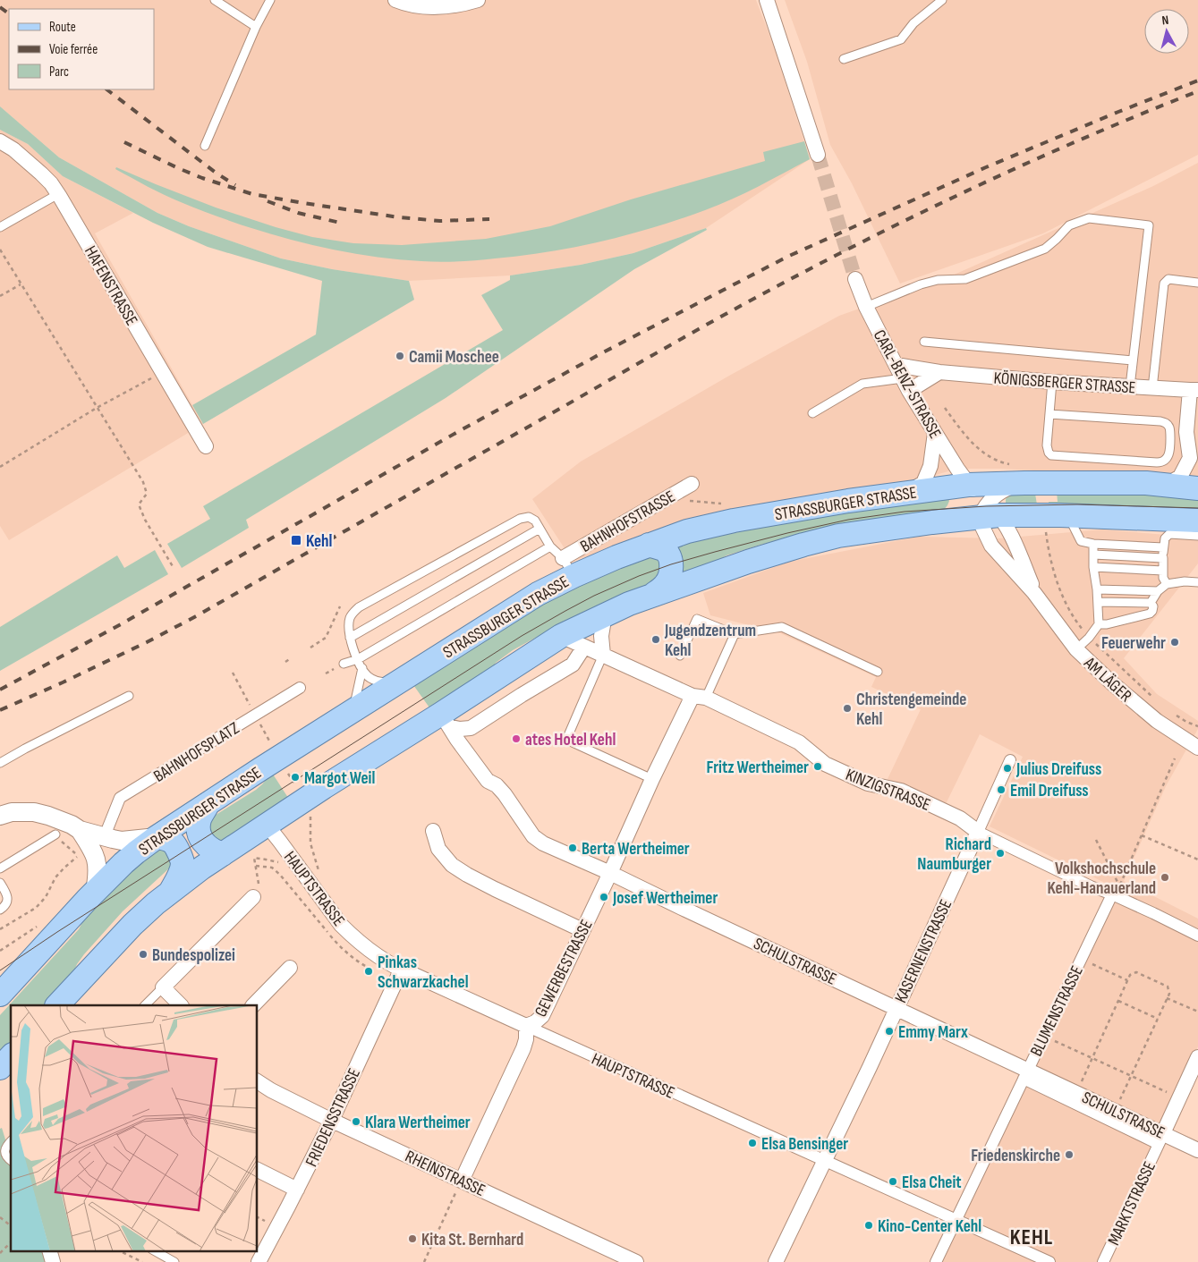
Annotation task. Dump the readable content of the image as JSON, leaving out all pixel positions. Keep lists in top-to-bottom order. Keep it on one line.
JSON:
{"streets":{"main road":["STRASSBURGER STRASSE"],"street":["HAFENSTRASSE","KÖNIGSBERGER STRASSE","CARL-BENZ-STRASSE","BAHNHOFSTRASSE","AM LÄGER","BAHNHOFSPLATZ","KINZIGSTRASSE","HAUPTSTRASSE","KASERNENSTRASSE","SCHULSTRASSE","GEWERBESTRASSE","BLUMENSTRASSE","FRIEDENSSTRASSE","RHEINSTRASSE","MARKTSTRASSE"]},"crossings":[["KÖNIGSBERGER STRASSE","CARL-BENZ-STRASSE"],["KÖNIGSBERGER STRASSE","STRASSBURGER STRASSE"],["CARL-BENZ-STRASSE","STRASSBURGER STRASSE"],["CARL-BENZ-STRASSE","AM LÄGER"],["STRASSBURGER STRASSE","BAHNHOFSTRASSE"],["STRASSBURGER STRASSE","AM LÄGER"],["STRASSBURGER STRASSE","KINZIGSTRASSE"],["STRASSBURGER STRASSE","HAUPTSTRASSE"],["STRASSBURGER STRASSE","SCHULSTRASSE"],["KINZIGSTRASSE","KASERNENSTRASSE"],["KINZIGSTRASSE","GEWERBESTRASSE"],["KINZIGSTRASSE","BLUMENSTRASSE"],["HAUPTSTRASSE","KASERNENSTRASSE"],["HAUPTSTRASSE","GEWERBESTRASSE"],["HAUPTSTRASSE","BLUMENSTRASSE"],["HAUPTSTRASSE","FRIEDENSSTRASSE"],["KASERNENSTRASSE","SCHULSTRASSE"],["SCHULSTRASSE","GEWERBESTRASSE"],["SCHULSTRASSE","BLUMENSTRASSE"],["SCHULSTRASSE","MARKTSTRASSE"],["GEWERBESTRASSE","RHEINSTRASSE"],["BLUMENSTRASSE","MARKTSTRASSE"],["FRIEDENSSTRASSE","RHEINSTRASSE"]],"districts":["KEHL"],"places":{"other":["Camii Moschee","Jugendzentrum Kehl","Feuerwehr","Christengemeinde Kehl","ates Hotel Kehl","Fritz Wertheimer","Julius Dreifuss","Margot Weil","Emil Dreifuss","Berta Wertheimer","Richard Naumburger","Volkshochschule Kehl-Hanauerland","Josef Wertheimer","Bundespolizei","Pinkas Schwarzkachel","Emmy Marx","Klara Wertheimer","Elsa Bensinger","Friedenskirche","Elsa Cheit","Kino-Center Kehl","Kita St. Bernhard"],"transit":["Kehl"]},"legend":["Route","Voie ferrée","Parc"],"north":"top"}
